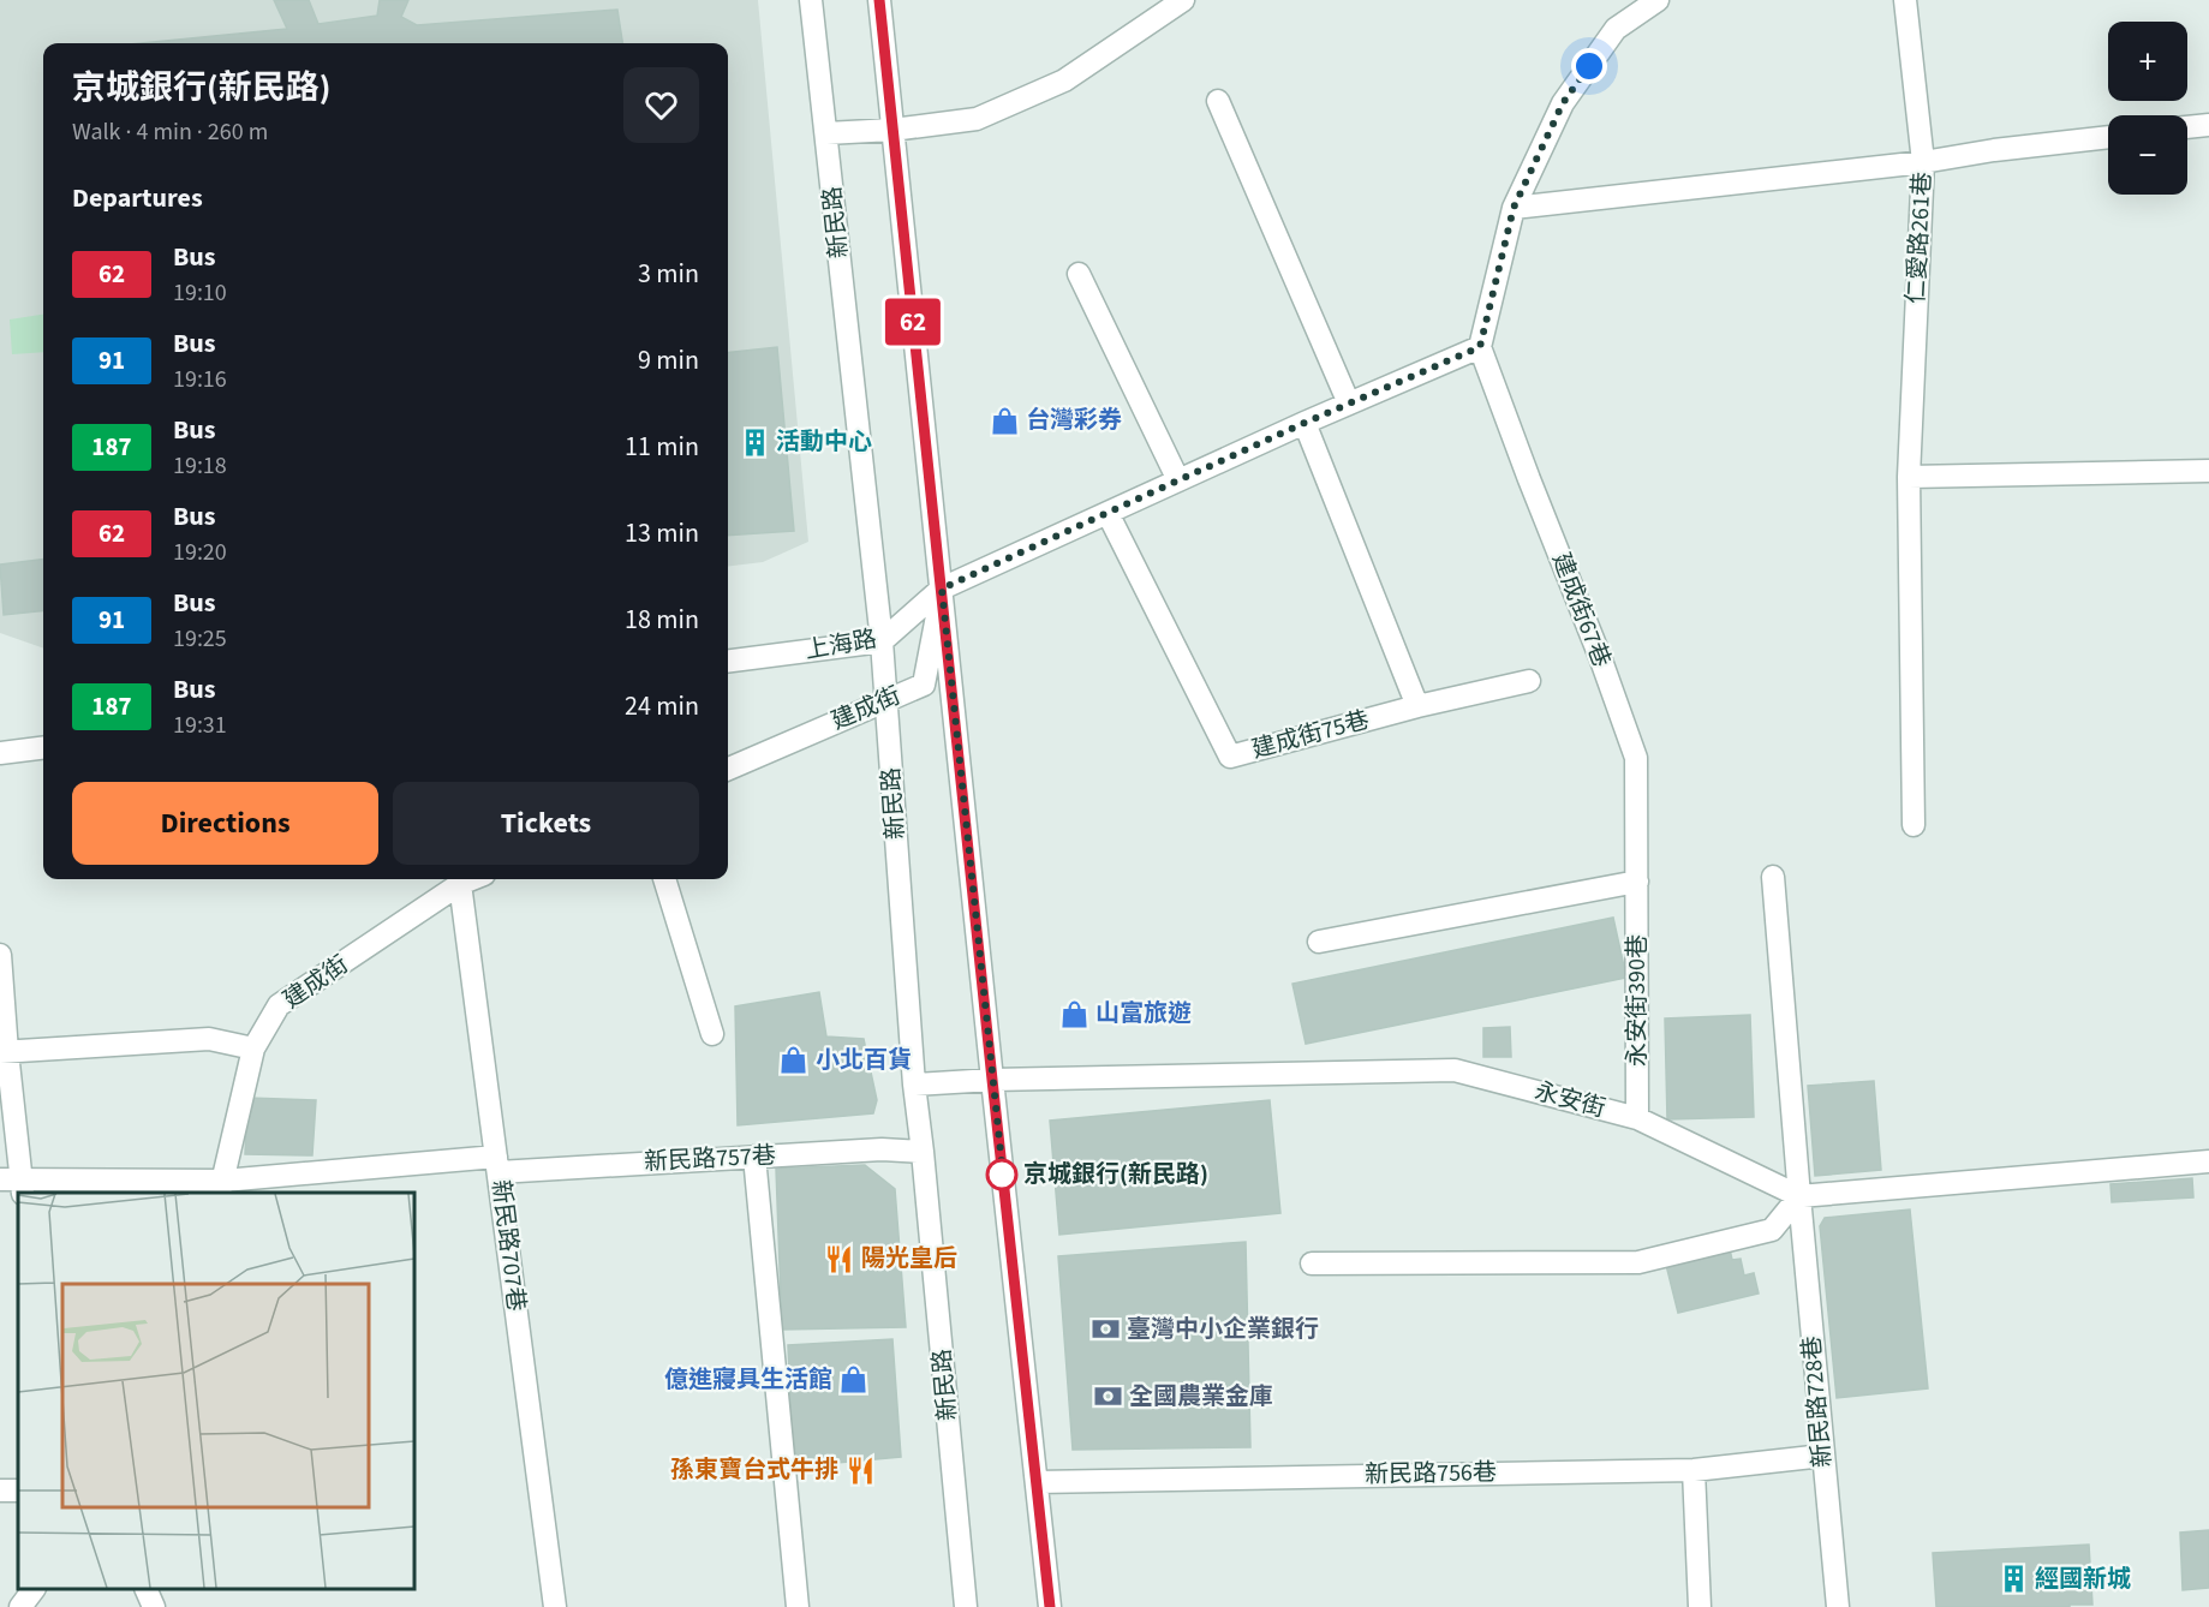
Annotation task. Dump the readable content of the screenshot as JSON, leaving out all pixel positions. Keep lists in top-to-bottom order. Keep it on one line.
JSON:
{"streets":{"street":["新民路","仁愛路261巷","建成街67巷","上海路","建成街","建成街75巷","永安街390巷","永安街","新民路757巷","新民路707巷","新民路728巷","新民路756巷"]},"crossings":[["新民路","上海路"],["新民路","建成街"],["新民路","永安街"],["新民路","新民路757巷"],["建成街67巷","永安街390巷"],["上海路","建成街"],["建成街","新民路757巷"],["建成街","新民路707巷"],["永安街390巷","永安街"],["永安街","新民路728巷"],["新民路757巷","新民路707巷"],["新民路728巷","新民路756巷"]],"places":{"shop":["台灣彩券","山富旅遊","小北百貨","億進寢具生活館"],"building":["活動中心","經國新城"],"other":["京城銀行(新民路)"],"restaurant":["陽光皇后","孫東寶台式牛排"],"bank":["臺灣中小企業銀行","全國農業金庫"]},"lines":["bus line 62"],"page":{"on_map":"62","map_buttons":["+","−"],"heading":[["京城銀行(新民路)","Walk · 4 min · 260 m"],"Departures"],"list":[{"mark":"62","name":"Bus","note":"19:10","value":"3 min"},{"mark":"91","name":"Bus","note":"19:16","value":"9 min"},{"mark":"187","name":"Bus","note":"19:18","value":"11 min"},{"mark":"62","name":"Bus","note":"19:20","value":"13 min"},{"mark":"91","name":"Bus","note":"19:25","value":"18 min"},{"mark":"187","name":"Bus","note":"19:31","value":"24 min"}],"buttons":["Directions","Tickets"]}}
